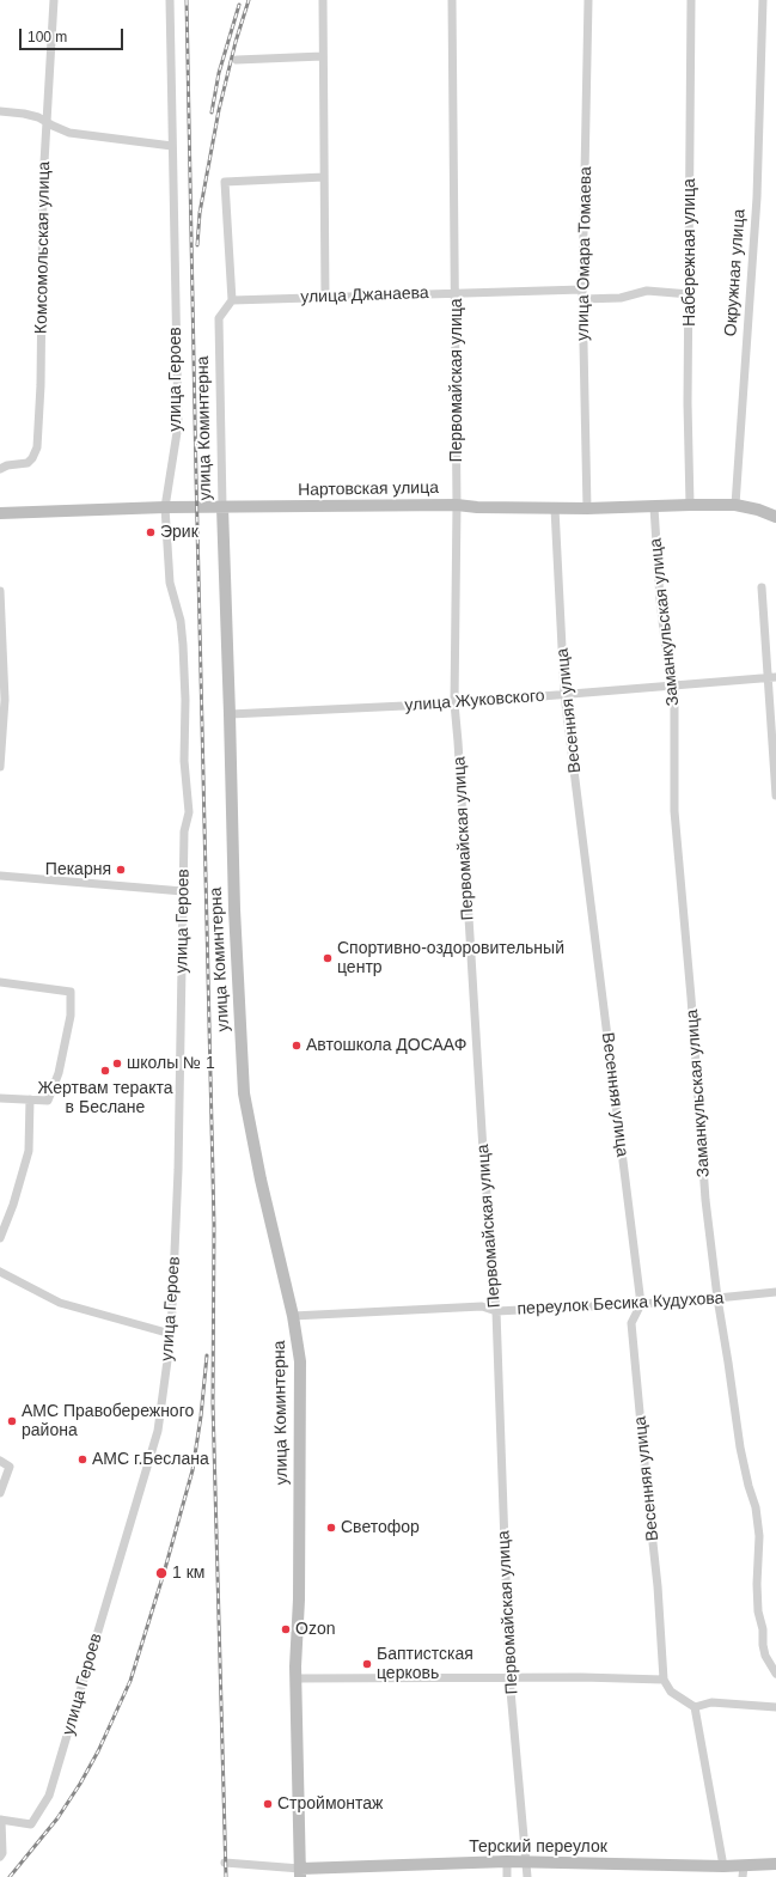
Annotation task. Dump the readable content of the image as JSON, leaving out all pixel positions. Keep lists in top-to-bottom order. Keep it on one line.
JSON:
{"streets":{"street":["Комсомольская улица","Набережная улица","улица Омара Томаева","Окружная улица","улица Джанаева","улица Героев","Первомайская улица","улица Коминтерна","Нартовская улица","Заманкульская улица","улица Жуковского","Весенняя улица","переулок Бесика Кудухова","Терский переулок"]},"crossings":[["Набережная улица","улица Джанаева"],["Набережная улица","Нартовская улица"],["улица Омара Томаева","улица Джанаева"],["улица Омара Томаева","Нартовская улица"],["Окружная улица","Нартовская улица"],["улица Джанаева","Первомайская улица"],["улица Джанаева","улица Коминтерна"],["улица Героев","Нартовская улица"],["Первомайская улица","Нартовская улица"],["Первомайская улица","улица Жуковского"],["Первомайская улица","переулок Бесика Кудухова"],["Первомайская улица","Терский переулок"],["улица Коминтерна","Нартовская улица"],["улица Коминтерна","улица Жуковского"],["улица Коминтерна","переулок Бесика Кудухова"],["улица Коминтерна","Терский переулок"],["Нартовская улица","Заманкульская улица"],["Нартовская улица","Весенняя улица"],["Заманкульская улица","улица Жуковского"],["Заманкульская улица","переулок Бесика Кудухова"],["улица Жуковского","Весенняя улица"],["Весенняя улица","переулок Бесика Кудухова"]],"places":["Эрик","Пекарня","Спортивно-оздоровительный центр","Автошкола ДОСААФ","школы № 1","Жертвам теракта в Беслане","АМС Правобережного района","АМС г.Беслана","Светофор","1 км","Ozon","Баптистская церковь","Строймонтаж"],"scale_bar":"100 m"}
